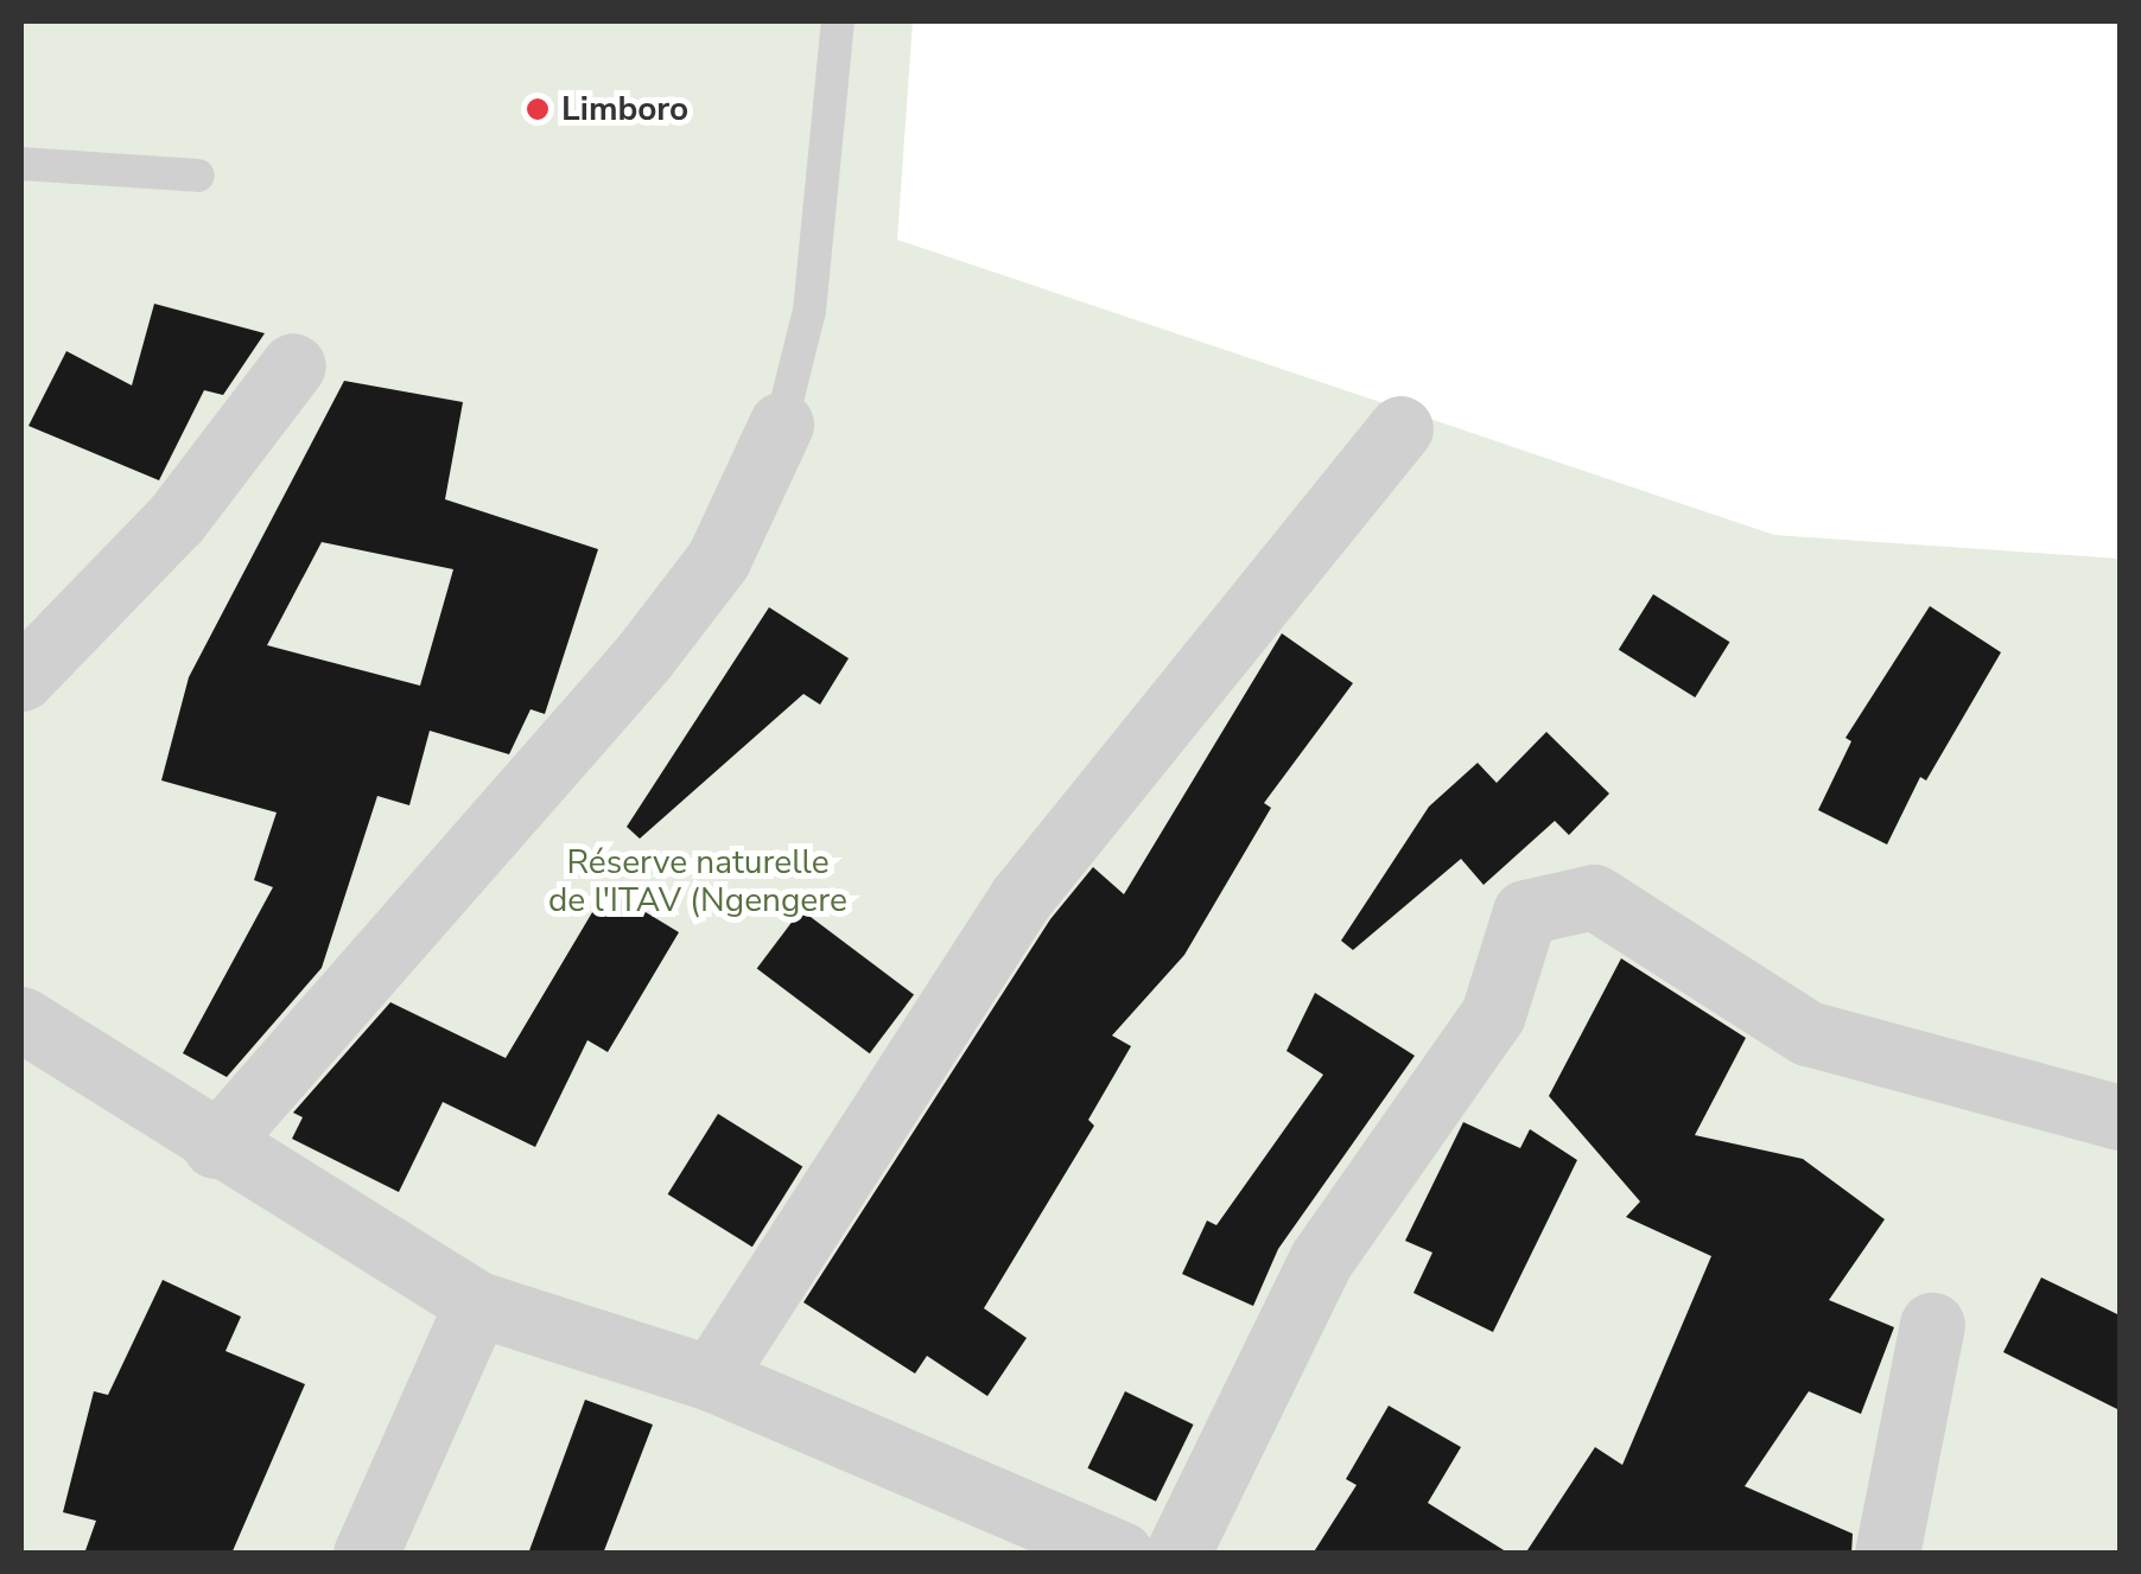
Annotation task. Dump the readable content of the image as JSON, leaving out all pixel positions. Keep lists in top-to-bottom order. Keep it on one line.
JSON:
{"parks":["Réserve naturelle de l'ITAV (Ngengere"],"places":["Limboro"]}
